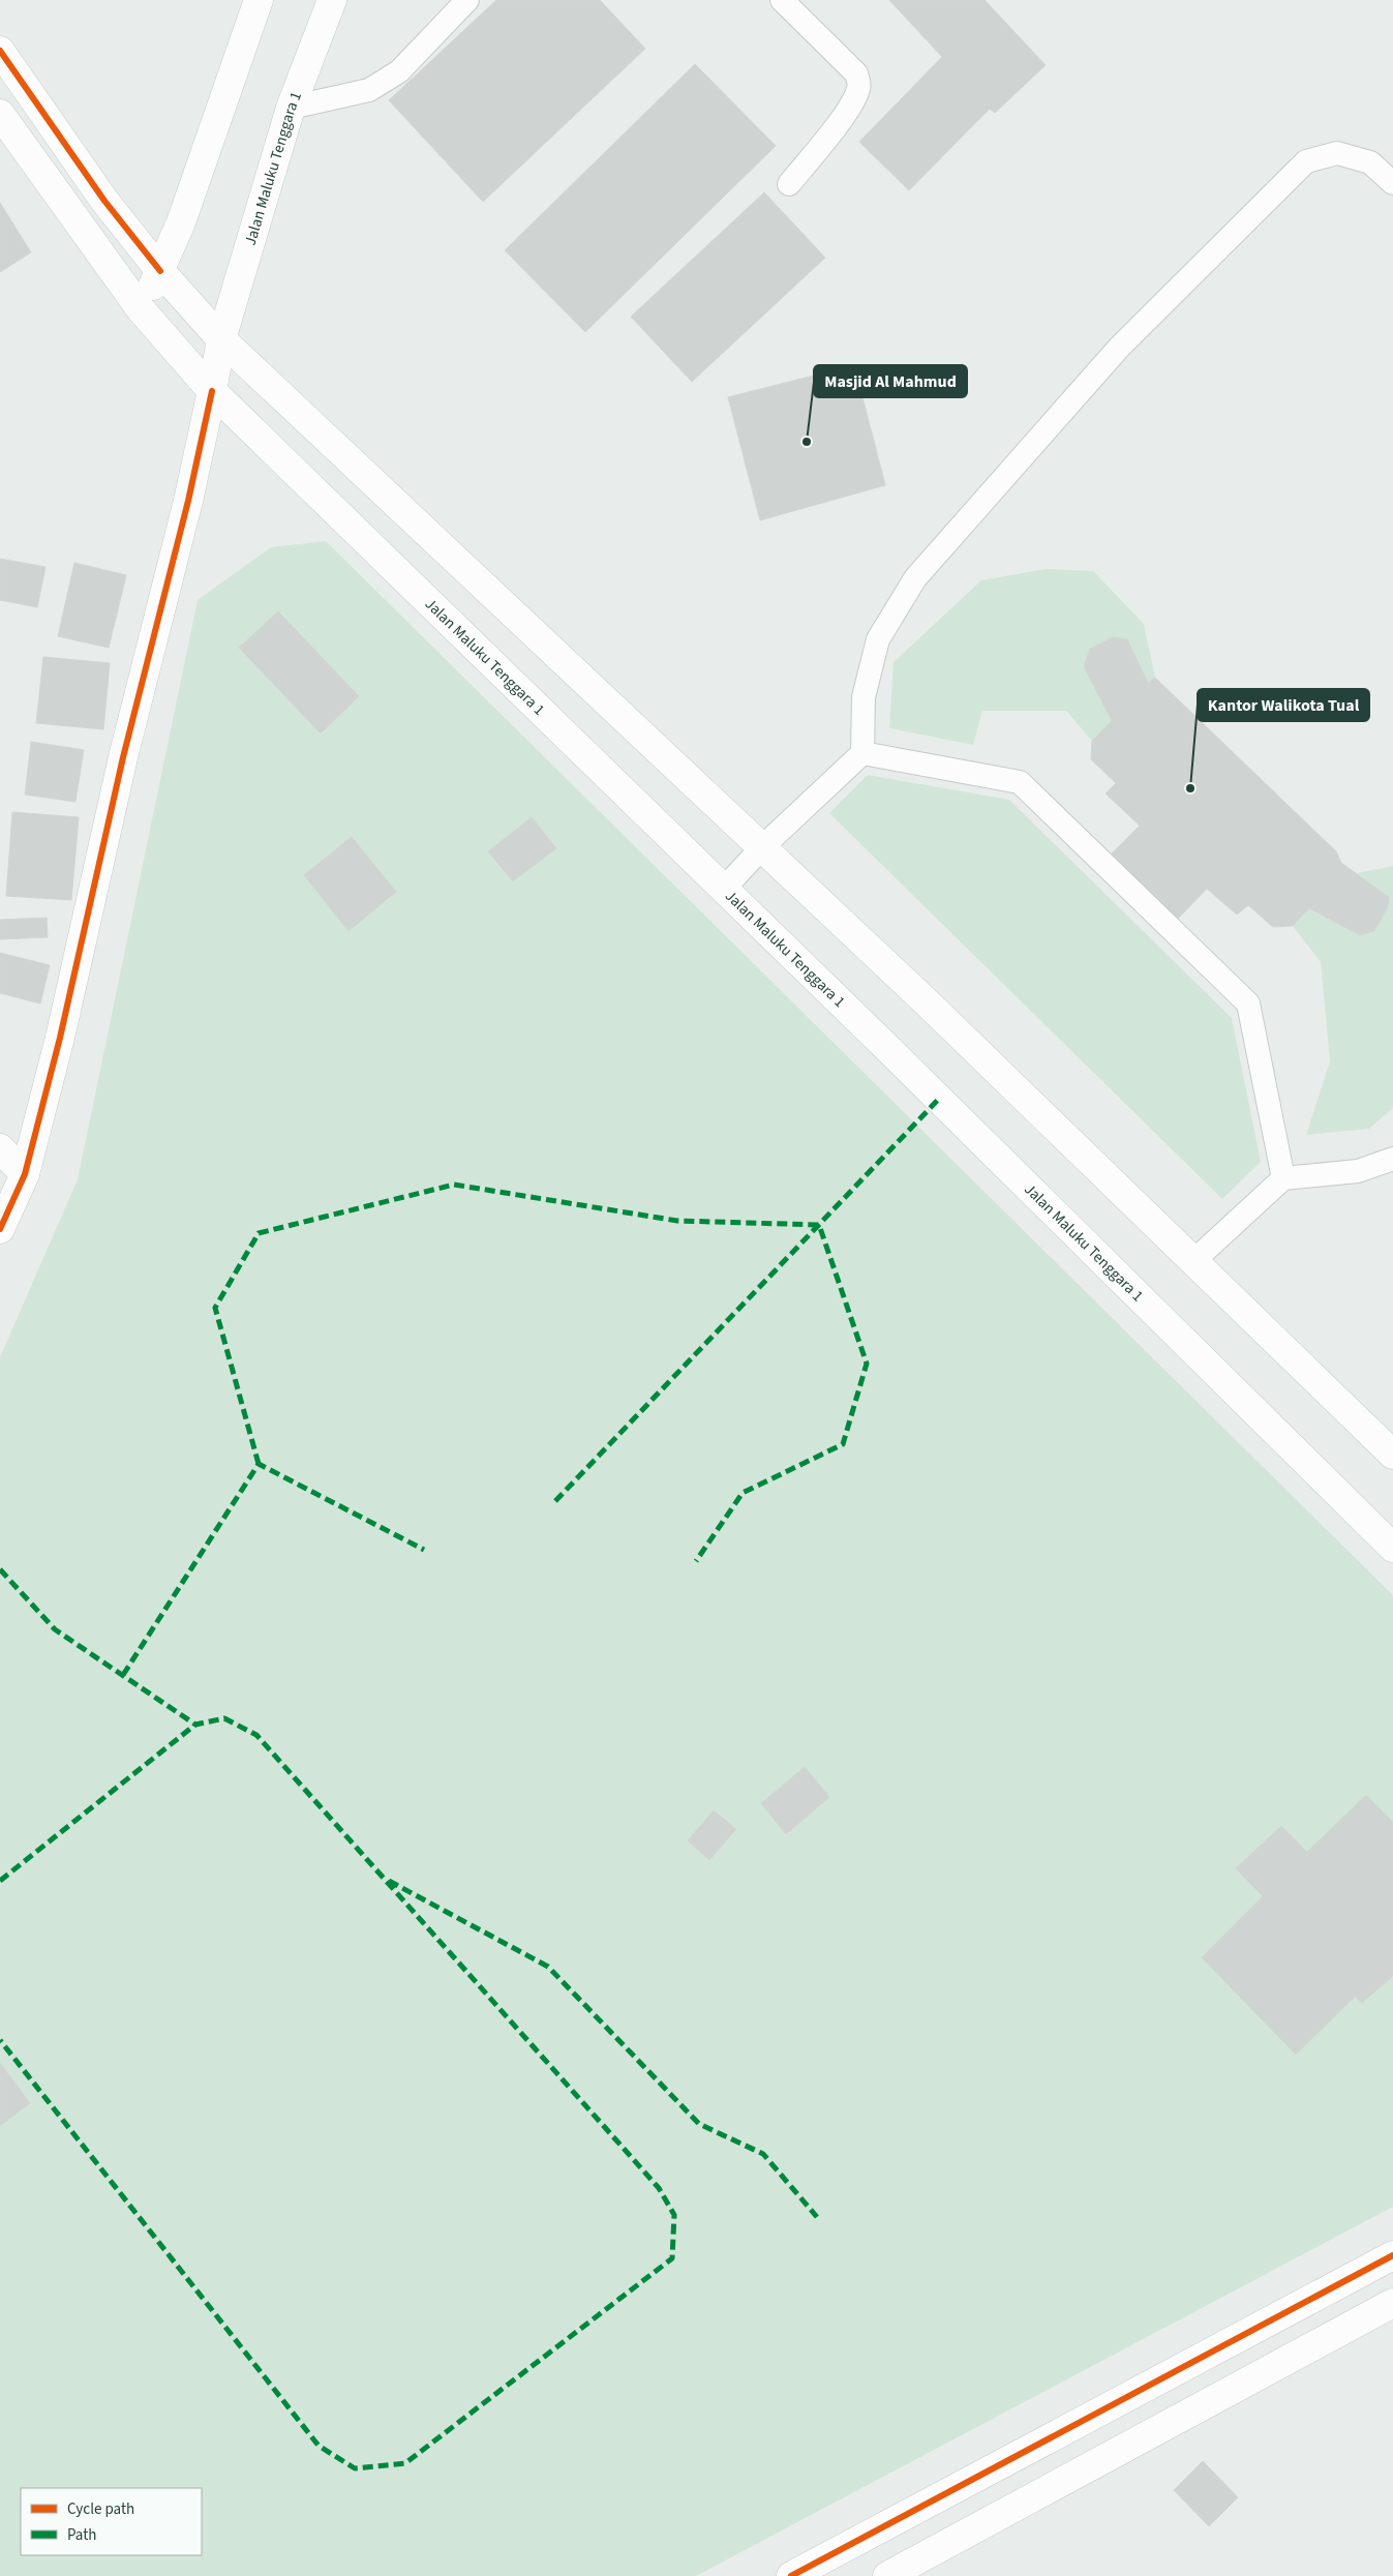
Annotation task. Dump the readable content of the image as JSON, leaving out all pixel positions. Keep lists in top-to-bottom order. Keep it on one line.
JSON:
{"streets":{"main road":["Jalan Maluku Tenggara 1"]},"places":["Masjid Al Mahmud","Kantor Walikota Tual"],"legend":["Cycle path","Path"]}
